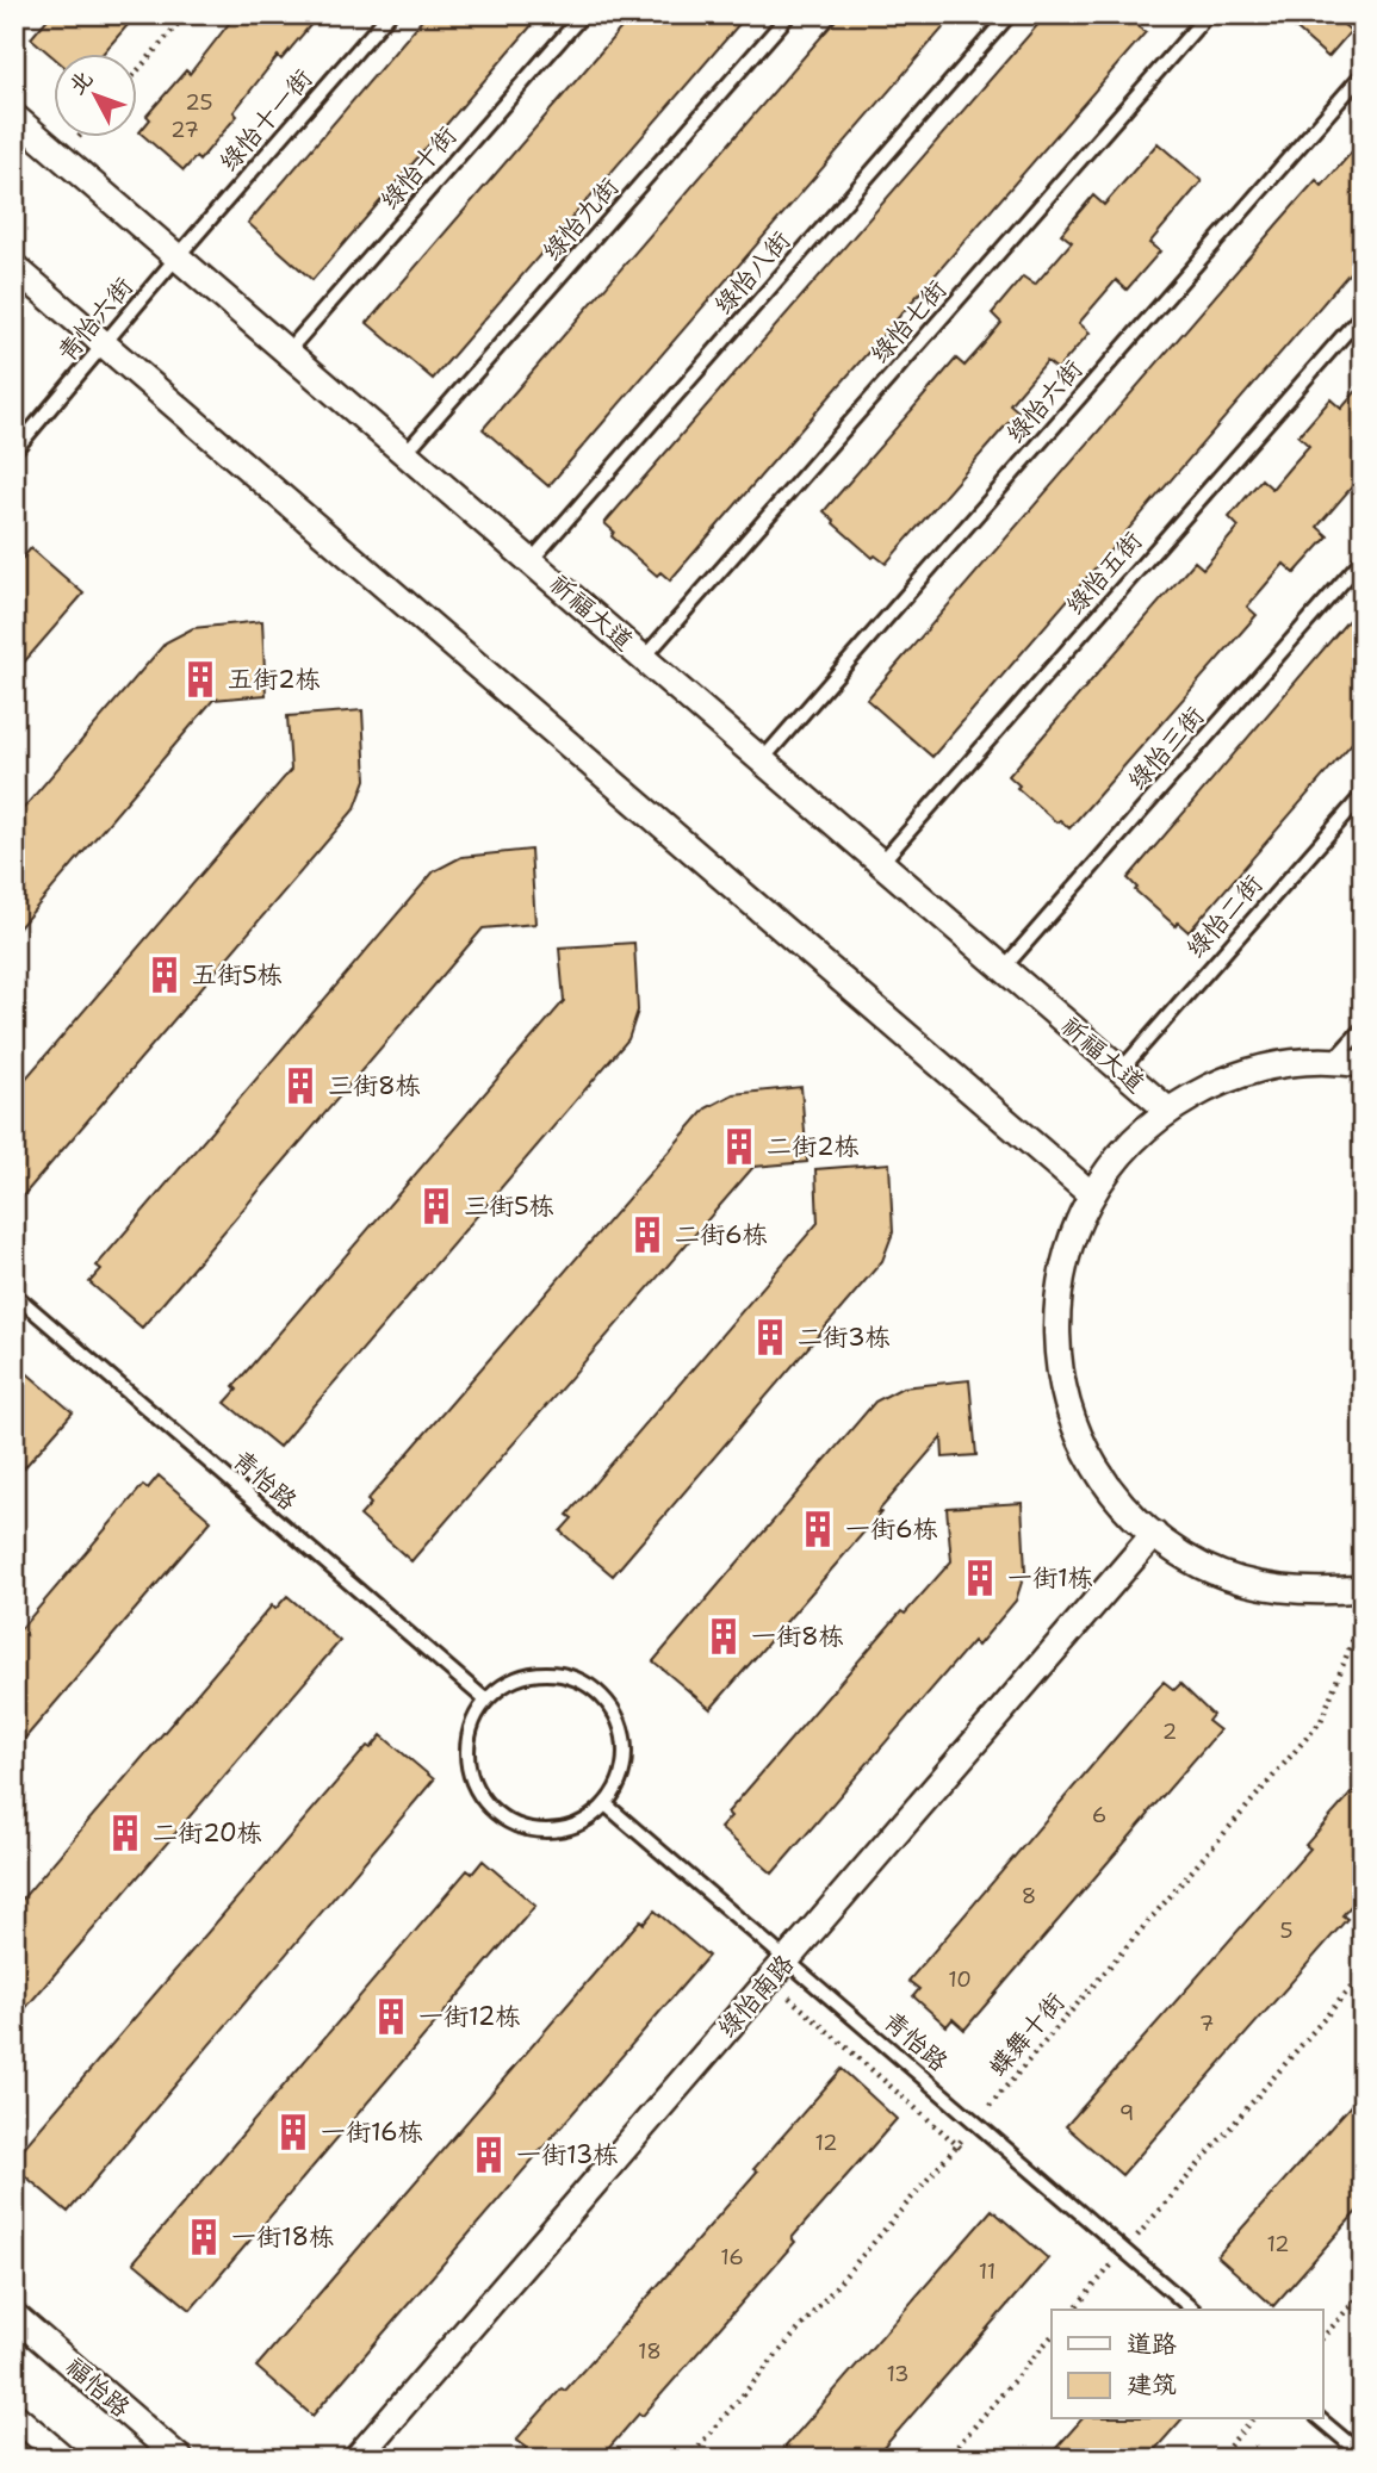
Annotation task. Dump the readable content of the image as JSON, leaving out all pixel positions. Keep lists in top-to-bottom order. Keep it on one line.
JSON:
{"streets":{"street":["祈福大道","绿怡南路","福怡路"],"lane":["绿怡十一街","绿怡十街","绿怡九街","绿怡八街","青怡六街","绿怡七街","绿怡六街","绿怡五街","绿怡三街","绿怡二街","青怡路"],"path":["蝶舞十街"]},"crossings":[["绿怡十一街","青怡六街"],["绿怡十一街","祈福大道"],["绿怡十街","祈福大道"],["绿怡九街","祈福大道"],["绿怡八街","祈福大道"],["青怡六街","祈福大道"],["绿怡七街","祈福大道"],["绿怡六街","祈福大道"],["绿怡五街","祈福大道"],["祈福大道","绿怡三街"],["祈福大道","绿怡二街"],["青怡路","绿怡南路"],["青怡路","蝶舞十街"]],"places":{"building":["五街2栋","五街5栋","三街8栋","二街2栋","三街5栋","二街6栋","二街3栋","一街6栋","一街1栋","一街8栋","二街20栋","一街12栋","一街16栋","一街13栋","一街18栋"]},"house_numbers":["25","27","2","6","8","5","10","7","9","12","12","16","11","18","13"],"legend":["道路","建筑"],"north":"top left"}
